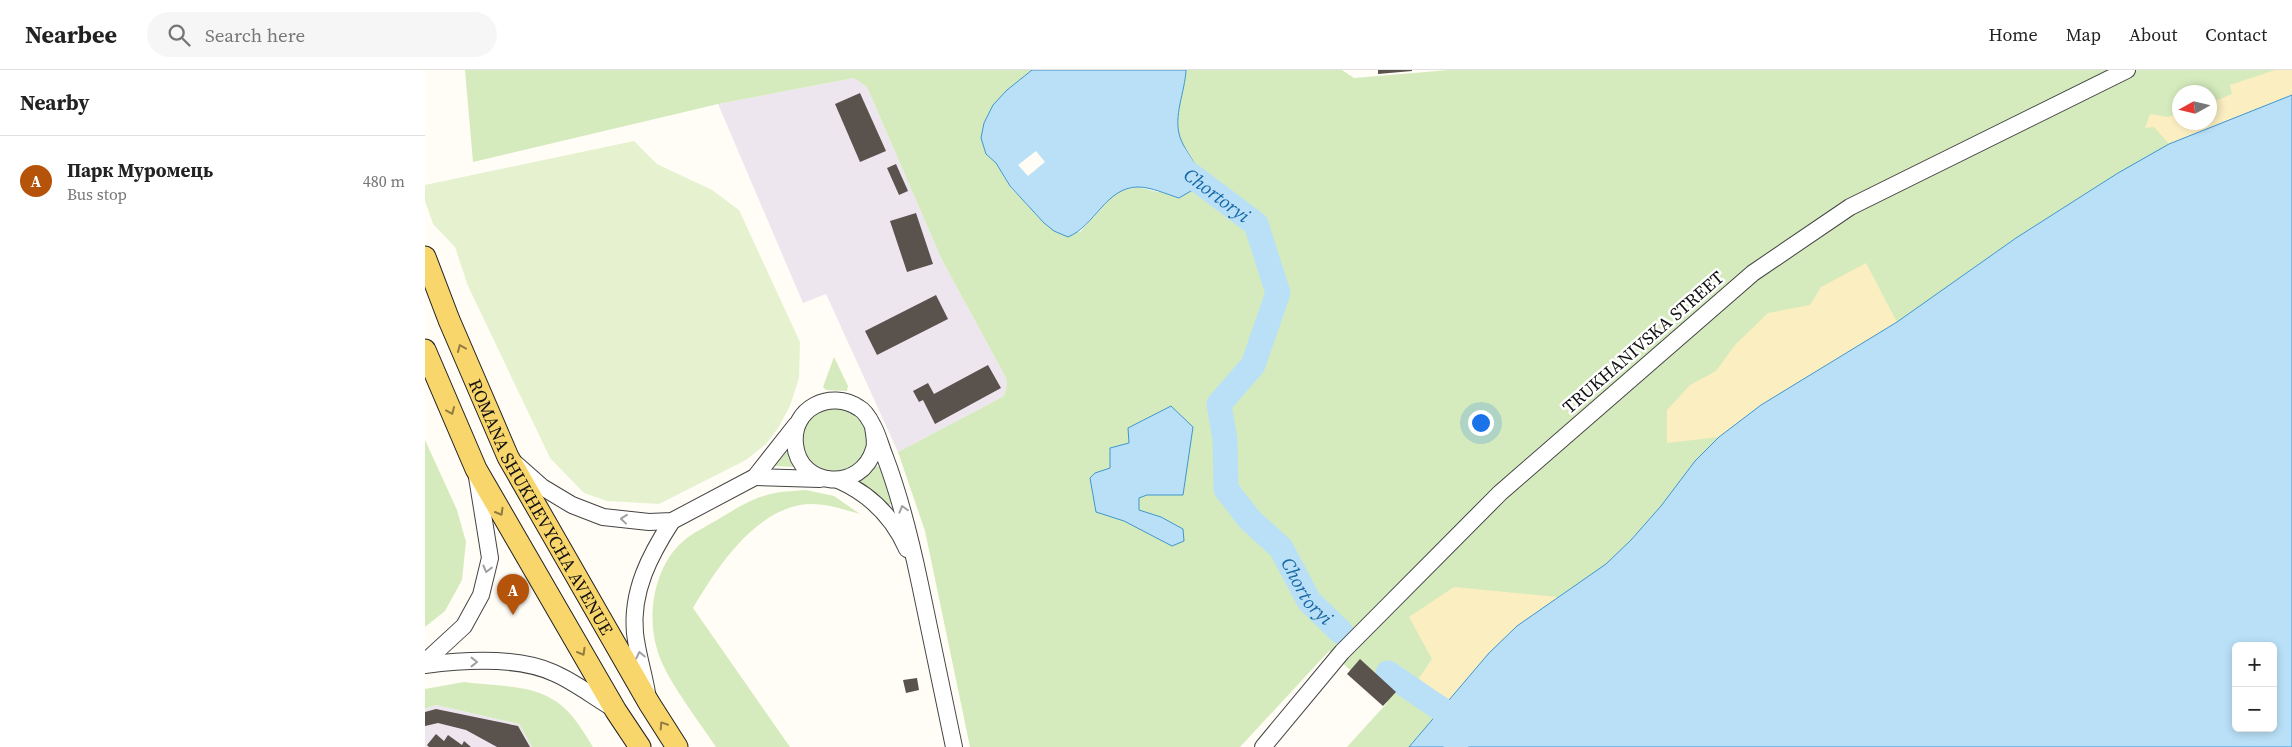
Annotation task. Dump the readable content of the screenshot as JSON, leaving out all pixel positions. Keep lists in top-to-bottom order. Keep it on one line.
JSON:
{"streets":{"main road":["ROMANA SHUKHEVYCHA AVENUE"],"street":["TRUKHANIVSKA STREET"]},"water":["Chortoryi"],"north":"left","page":{"header":"Nearbee","search":"Search here","nav":["Home","Map","About","Contact"],"heading":"Nearby","list":[{"mark":"A","name":"Парк Муромець","note":"Bus stop","value":"480 m"}],"pins":"A","map_buttons":["+","−"]}}
